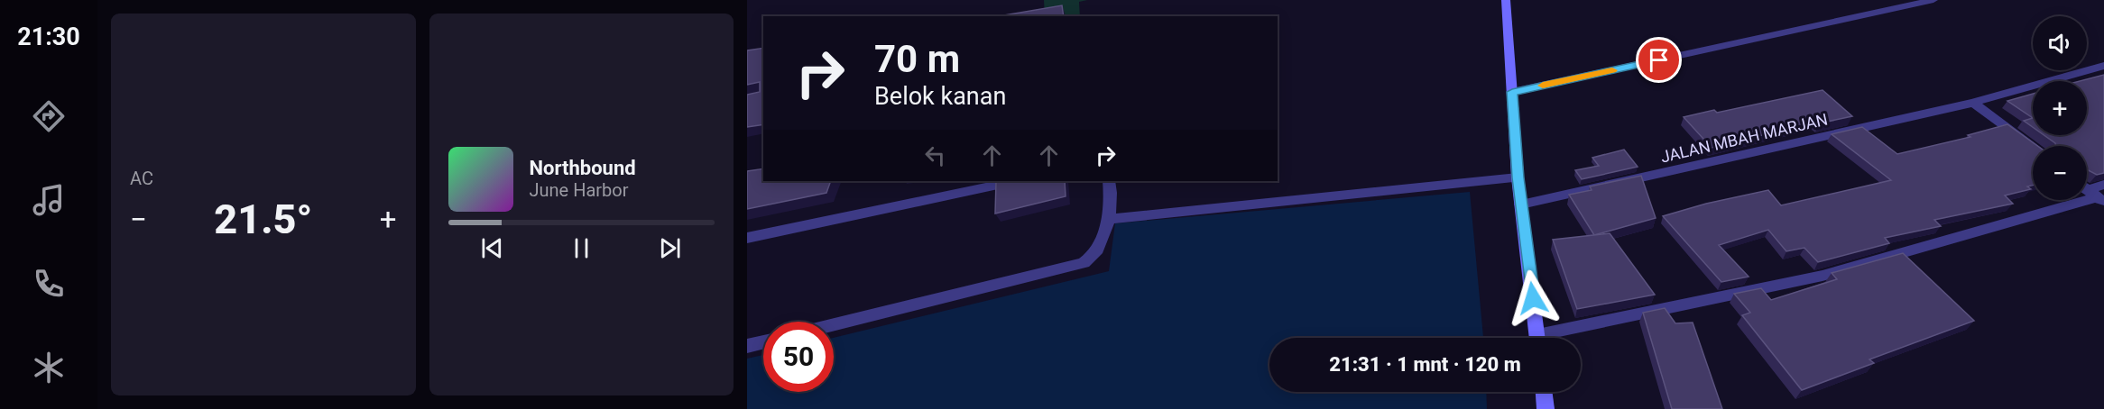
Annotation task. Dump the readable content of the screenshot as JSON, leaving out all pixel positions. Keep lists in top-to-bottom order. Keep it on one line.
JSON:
{"streets":{"street":["JALAN MBAH MARJAN"]},"page":{"tabs":"21:30","tile":"AC","map_buttons":["+","−"],"turn":["70 m","Belok kanan"],"song":["Northbound","June Harbor"],"heat":["−","21.5°","+"],"limit":"50","trip":"21:31 · 1 mnt · 120 m"}}
